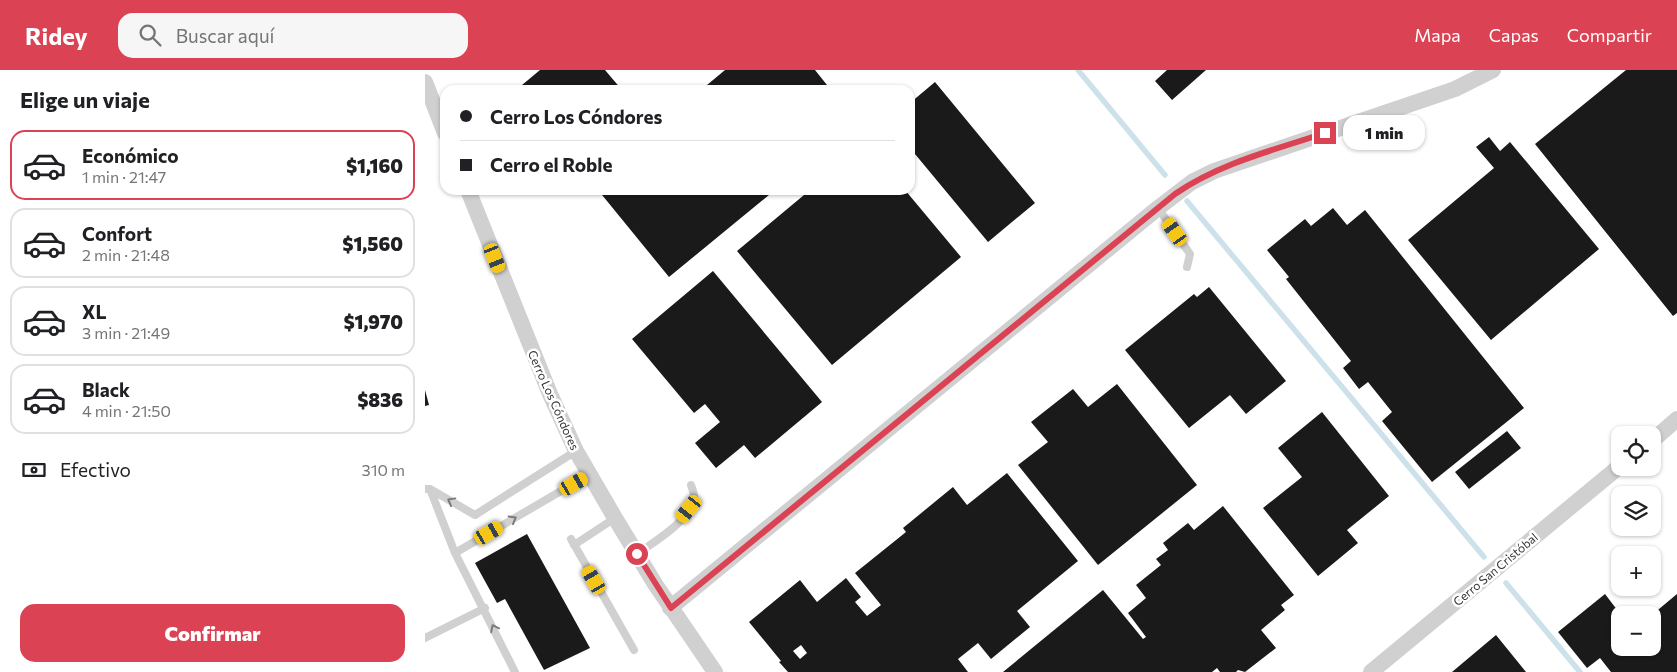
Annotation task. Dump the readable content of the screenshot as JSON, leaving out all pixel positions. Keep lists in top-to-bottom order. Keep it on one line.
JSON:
{"streets":{"street":["Cerro Los Cóndores","Cerro San Cristóbal"]},"page":{"header":"Ridey","search":"Buscar aquí","nav":["Mapa","Capas","Compartir"],"heading":"Elige un viaje","banner":["Cerro Los Cóndores","Cerro el Roble"],"bubble":"1 min","list":[{"name":"Económico","note":"1 min · 21:47","value":"$1,160"},{"name":"Confort","note":"2 min · 21:48","value":"$1,560"},{"name":"XL","note":"3 min · 21:49","value":"$1,970"},{"name":"Black","note":"4 min · 21:50","value":"$836"}],"map_buttons":["+","−"],"pay":["Efectivo","310 m"],"buttons":"Confirmar"}}
